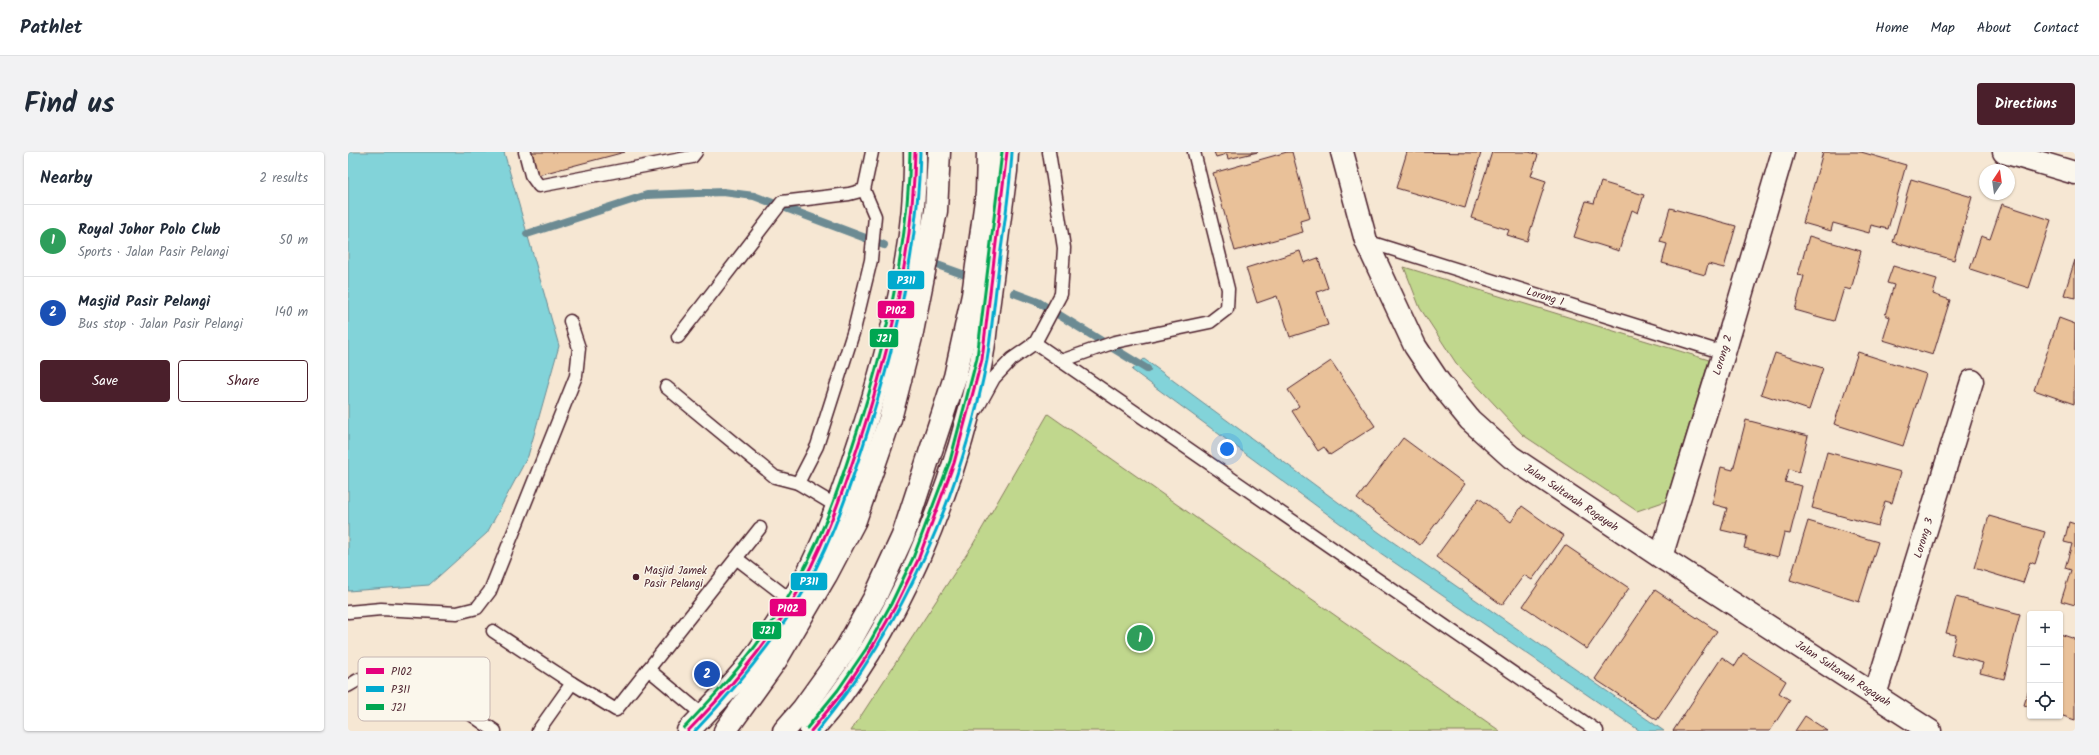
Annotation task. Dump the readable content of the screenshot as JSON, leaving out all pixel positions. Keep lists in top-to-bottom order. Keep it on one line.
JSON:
{"streets":{"main road":["Lorong 2","Jalan Sultanah Rogayah","Lorong 3"],"lane":["Lorong 1"]},"crossings":[["Lorong 1","Lorong 2"],["Lorong 1","Jalan Sultanah Rogayah"],["Lorong 2","Jalan Sultanah Rogayah"],["Jalan Sultanah Rogayah","Lorong 3"]],"places":["Masjid Jamek Pasir Pelangi"],"lines":["transit line P102","transit line P311","transit line J21"],"legend":["P102","P311","J21"],"north":"top","page":{"header":"Pathlet","nav":["Home","Map","About","Contact"],"title":"Find us","buttons":["Directions",["Save","Share"]],"heading":["Nearby","2 results"],"list":[{"mark":"1","name":"Royal Johor Polo Club","note":"Sports · Jalan Pasir Pelangi","value":"50 m"},{"mark":"2","name":"Masjid Pasir Pelangi","note":"Bus stop · Jalan Pasir Pelangi","value":"140 m"}],"map_buttons":["+","−"],"pins":["1","2"]}}
